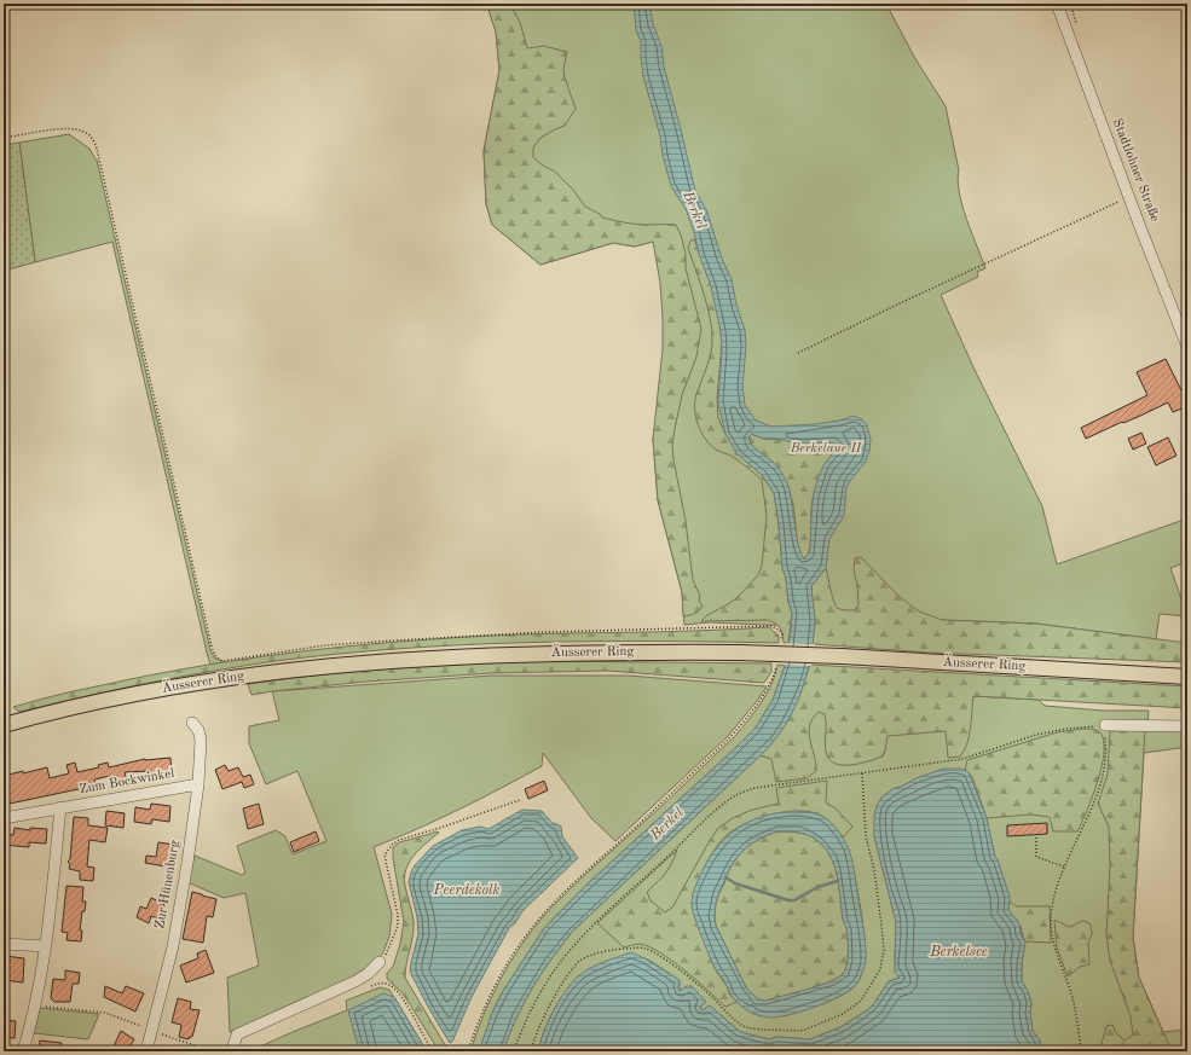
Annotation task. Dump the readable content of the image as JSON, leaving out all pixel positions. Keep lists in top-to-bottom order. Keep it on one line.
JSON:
{"streets":{"main road":["Äusserer Ring"],"street":["Stadtlohner Straße","Zum Bockwinkel","Zur Hünenburg"]},"crossings":[["Zum Bockwinkel","Zur Hünenburg"]],"water":["Berkel","Peerdekolk","Berkelsee"],"parks":["Berkelaue II"]}
